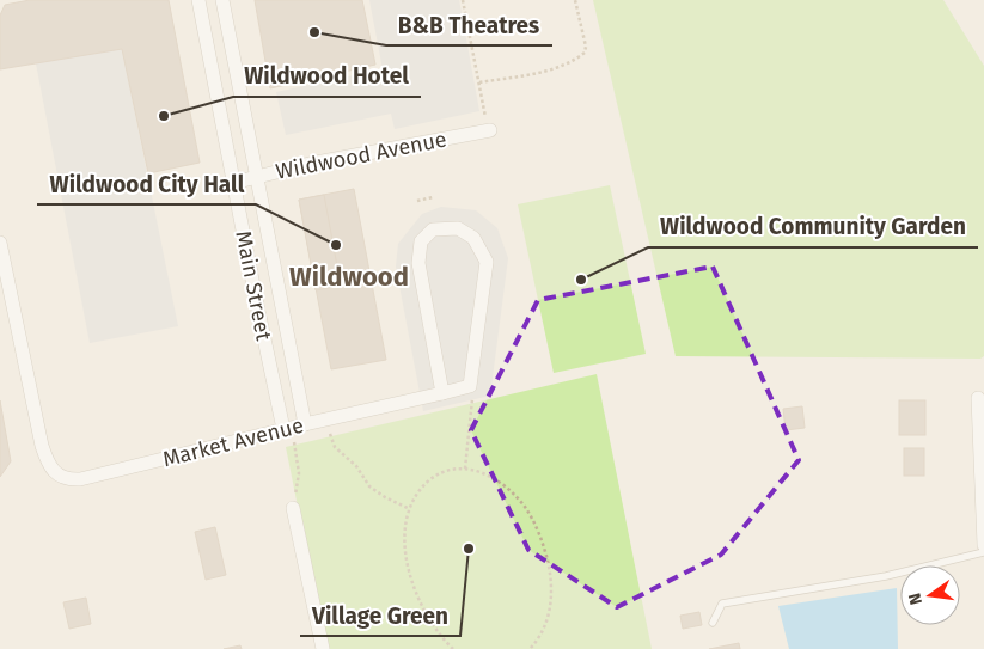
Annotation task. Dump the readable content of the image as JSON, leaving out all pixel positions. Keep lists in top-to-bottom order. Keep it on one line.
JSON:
{"streets":{"street":["Wildwood Avenue","Main Street","Market Avenue"]},"crossings":[["Wildwood Avenue","Main Street"],["Main Street","Market Avenue"]],"districts":["Wildwood"],"places":["B&B Theatres","Wildwood Hotel","Wildwood City Hall","Wildwood Community Garden","Village Green"],"north":"left"}
